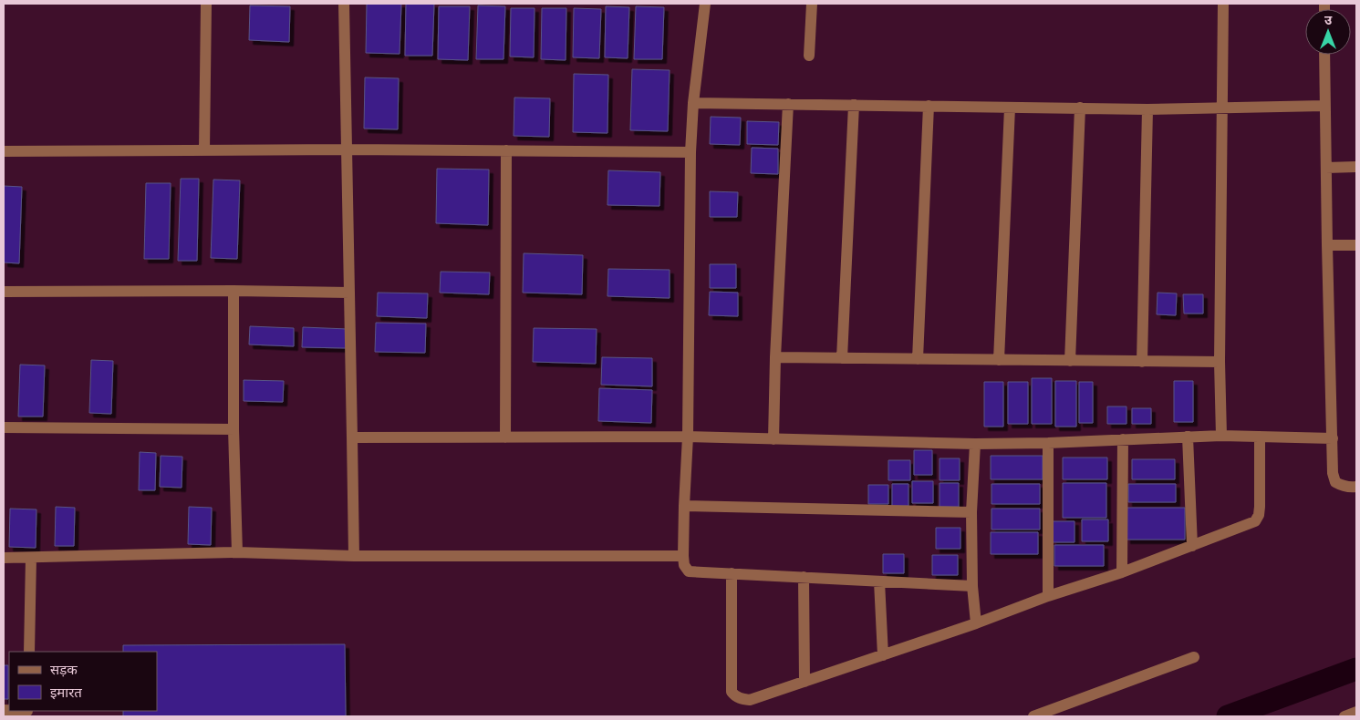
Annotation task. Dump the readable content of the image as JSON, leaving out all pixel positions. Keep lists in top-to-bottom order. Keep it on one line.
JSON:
{"legend":["सड़क","इमारत"],"north":"top"}
